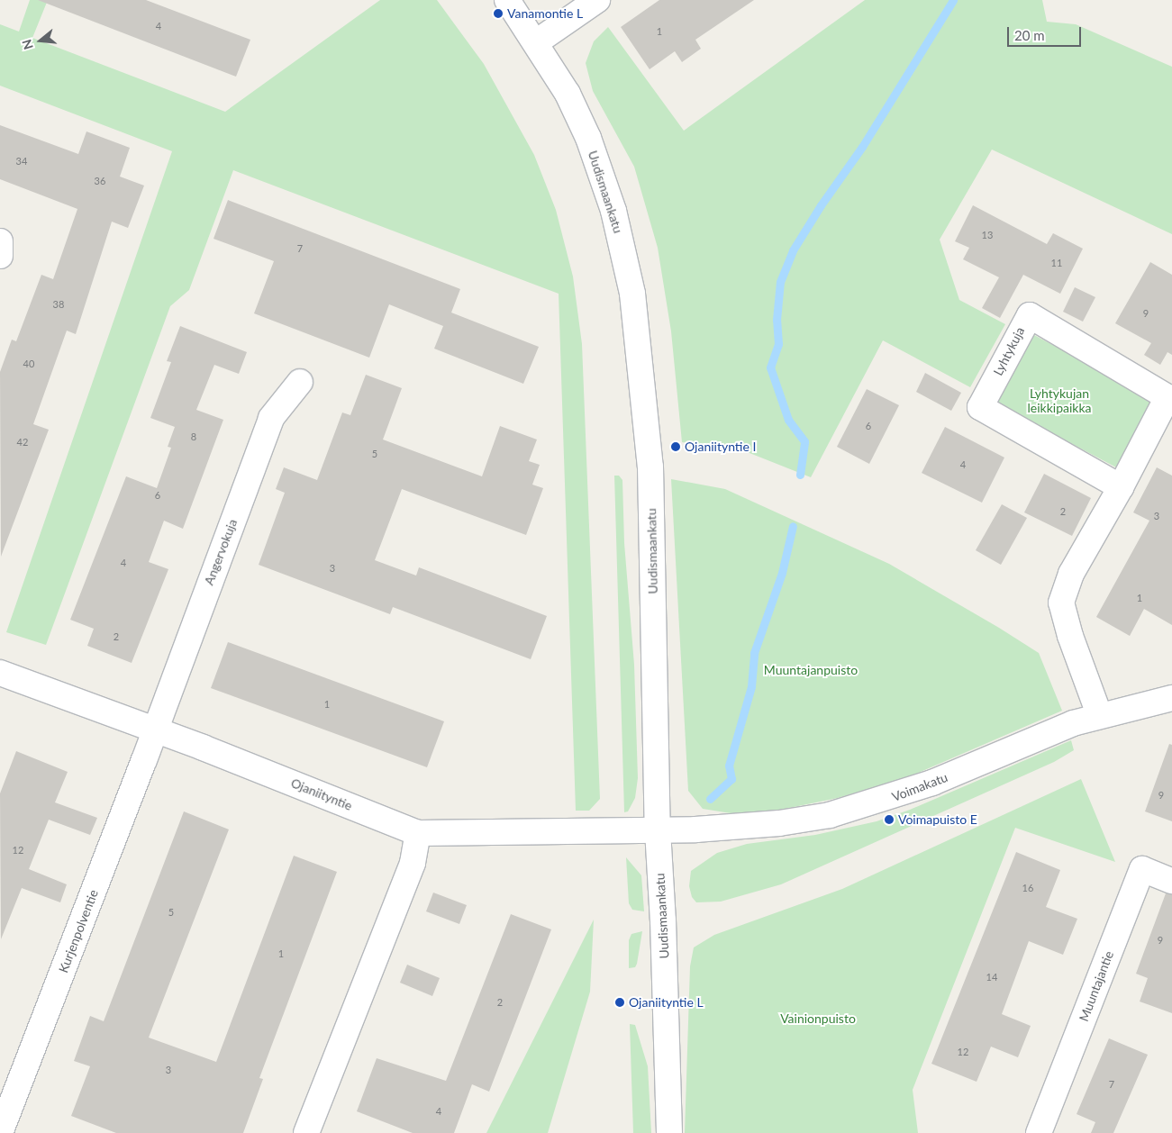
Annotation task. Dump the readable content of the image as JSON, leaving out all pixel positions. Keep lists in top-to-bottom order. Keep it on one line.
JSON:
{"streets":{"street":["Uudismaankatu","Lyhtykuja","Angervokuja","Voimakatu","Ojaniityntie","Kurjenpolventie","Muuntajantie"]},"crossings":[["Uudismaankatu","Voimakatu"],["Uudismaankatu","Ojaniityntie"],["Lyhtykuja","Voimakatu"],["Angervokuja","Ojaniityntie"],["Angervokuja","Kurjenpolventie"],["Voimakatu","Ojaniityntie"],["Ojaniityntie","Kurjenpolventie"]],"parks":["Lyhtykujan leikkipaikka","Muuntajanpuisto","Vainionpuisto"],"places":["Vanamontie L","Ojaniityntie I","Voimapuisto E","Ojaniityntie L"],"house_numbers":["4","1","34","36","13","7","11","38","9","40","6","8","42","5","4","6","2","3","4","3","1","2","1","9","12","16","5","9","1","14","2","12","3","7","4"],"scale_bar":"20 m","north":"left"}
